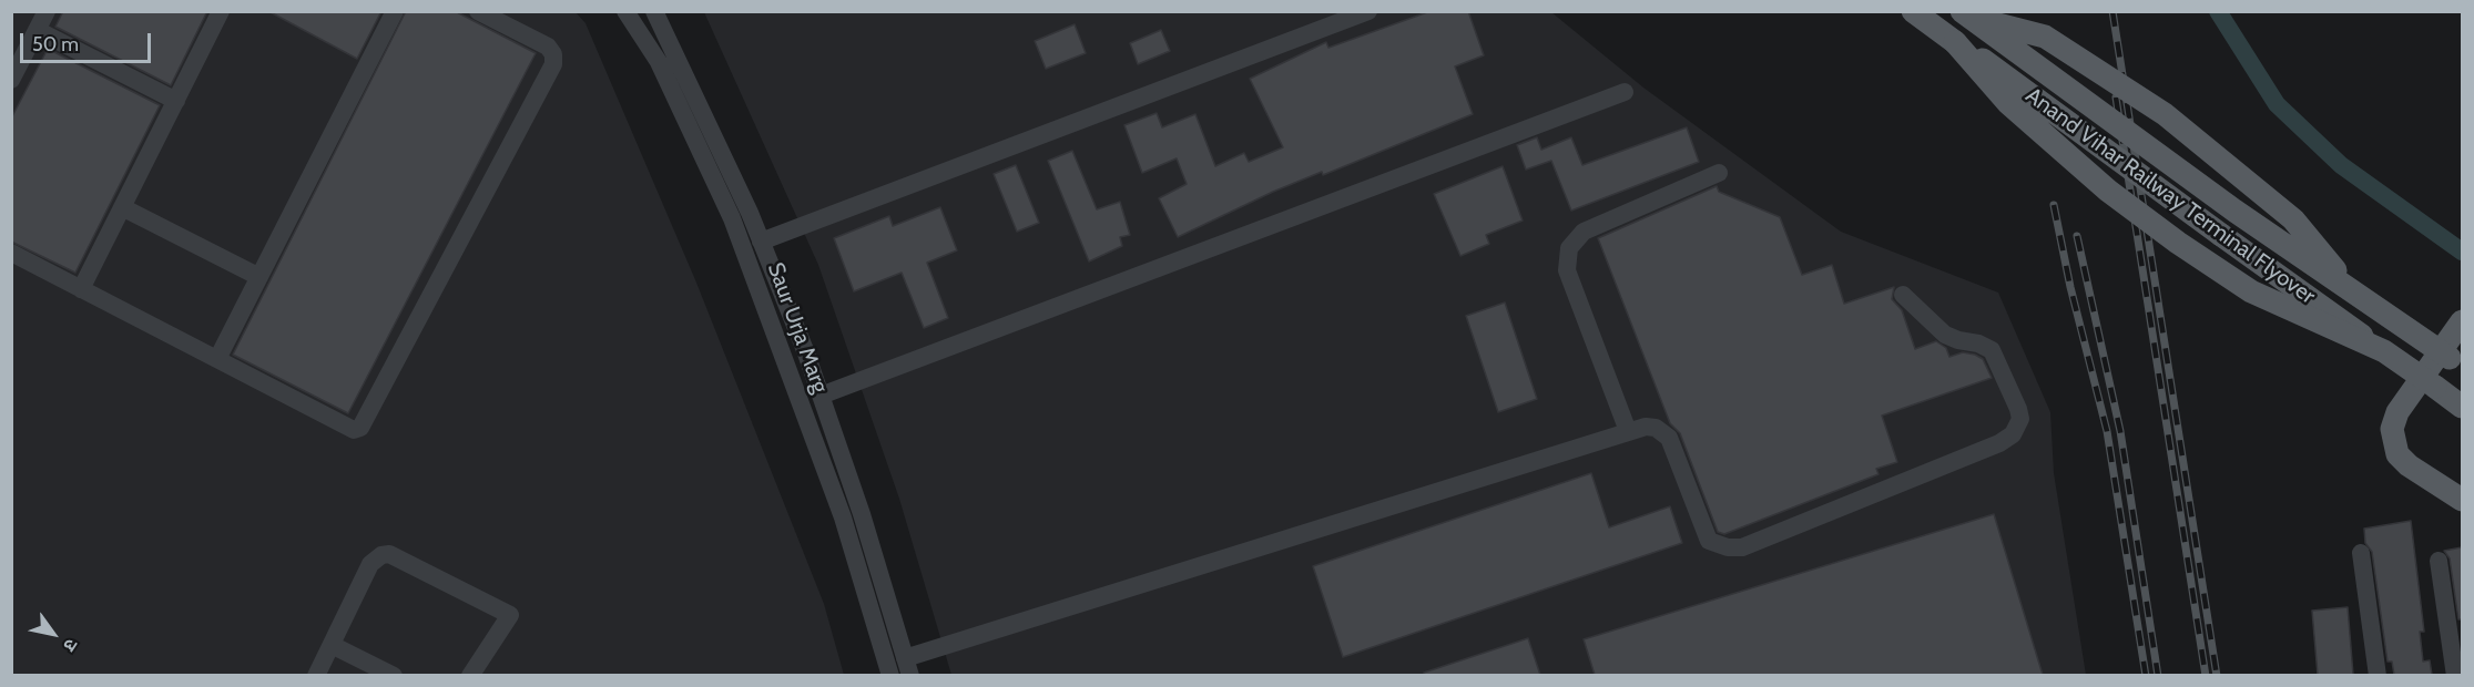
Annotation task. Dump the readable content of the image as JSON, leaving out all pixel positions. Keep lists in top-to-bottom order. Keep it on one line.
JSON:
{"streets":{"main road":["Anand Vihar Railway Terminal Flyover"],"street":["Saur Urja Marg"]},"scale_bar":"50 m","north":"bottom right"}
